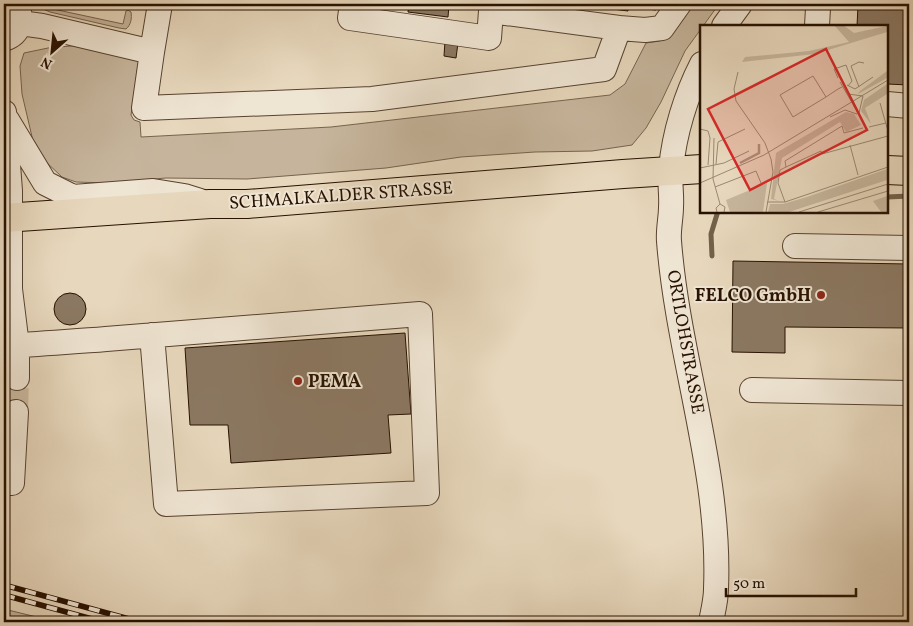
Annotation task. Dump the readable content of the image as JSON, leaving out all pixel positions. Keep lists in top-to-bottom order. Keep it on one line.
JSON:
{"streets":{"main road":["SCHMALKALDER STRASSE"],"street":["ORTLOHSTRASSE"]},"crossings":[["SCHMALKALDER STRASSE","ORTLOHSTRASSE"]],"places":["FELCO GmbH","PEMA"],"scale_bar":"50 m","north":"bottom left"}
